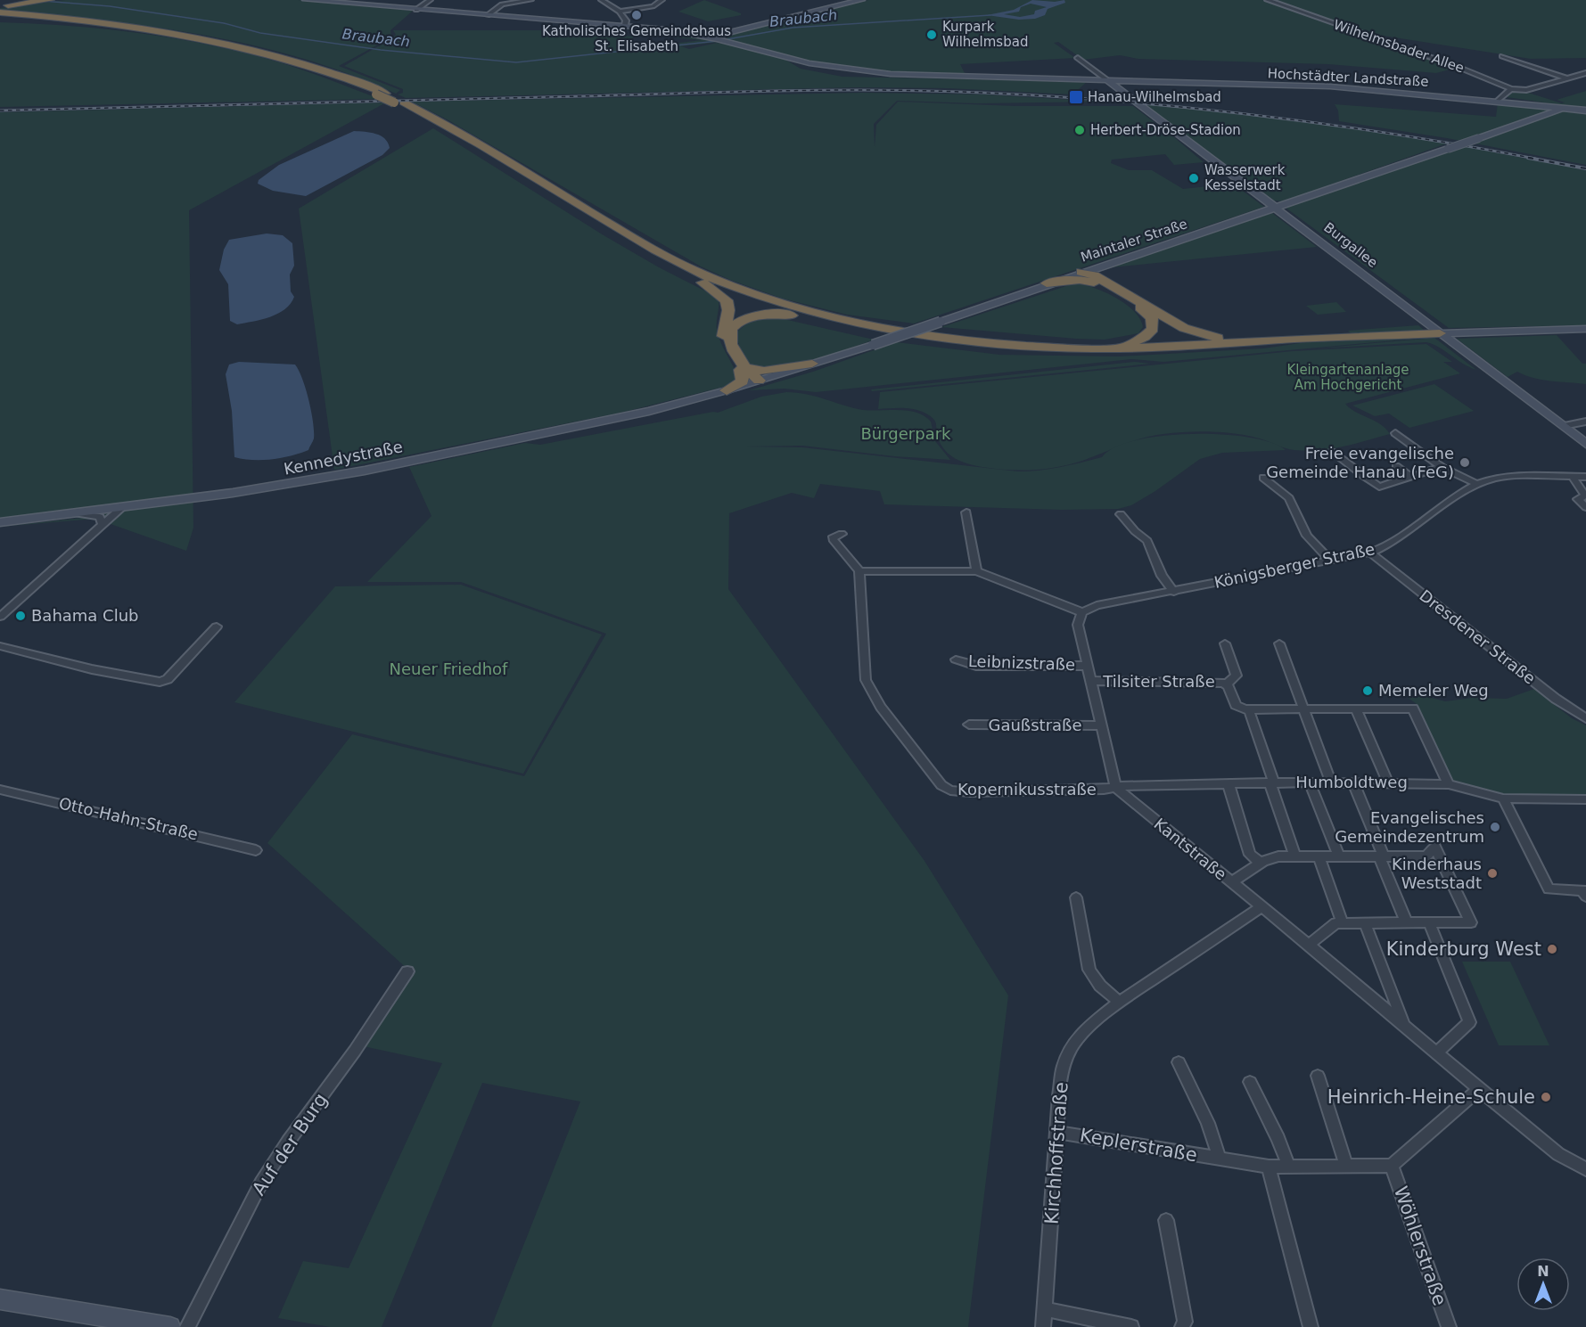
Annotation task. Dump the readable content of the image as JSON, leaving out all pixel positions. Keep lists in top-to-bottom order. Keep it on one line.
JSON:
{"streets":{"main road":["Hochstädter Landstraße","Maintaler Straße","Burgallee","Kennedystraße"],"street":["Wilhelmsbader Allee","Königsberger Straße","Dresdener Straße","Leibnizstraße","Tilsiter Straße","Gaußstraße","Humboldtweg","Kopernikusstraße","Otto-Hahn-Straße","Kantstraße","Auf der Burg","Keplerstraße","Kirchhoffstraße","Wöhlerstraße"]},"crossings":[["Hochstädter Landstraße","Maintaler Straße"],["Hochstädter Landstraße","Burgallee"],["Maintaler Straße","Burgallee"],["Maintaler Straße","Kennedystraße"],["Königsberger Straße","Dresdener Straße"],["Humboldtweg","Kopernikusstraße"],["Humboldtweg","Kantstraße"],["Kopernikusstraße","Kantstraße"],["Kantstraße","Kirchhoffstraße"],["Keplerstraße","Kirchhoffstraße"],["Keplerstraße","Wöhlerstraße"]],"water":["Braubach"],"parks":["Kleingartenanlage Am Hochgericht","Bürgerpark","Neuer Friedhof"],"places":{"other":["Katholisches Gemeindehaus St. Elisabeth","Kurpark Wilhelmsbad","Herbert-Dröse-Stadion","Wasserwerk Kesselstadt","Freie evangelische Gemeinde Hanau (FeG)","Bahama Club","Memeler Weg","Evangelisches Gemeindezentrum","Kinderhaus Weststadt","Kinderburg West","Heinrich-Heine-Schule"],"transit":["Hanau-Wilhelmsbad"]},"north":"top"}
